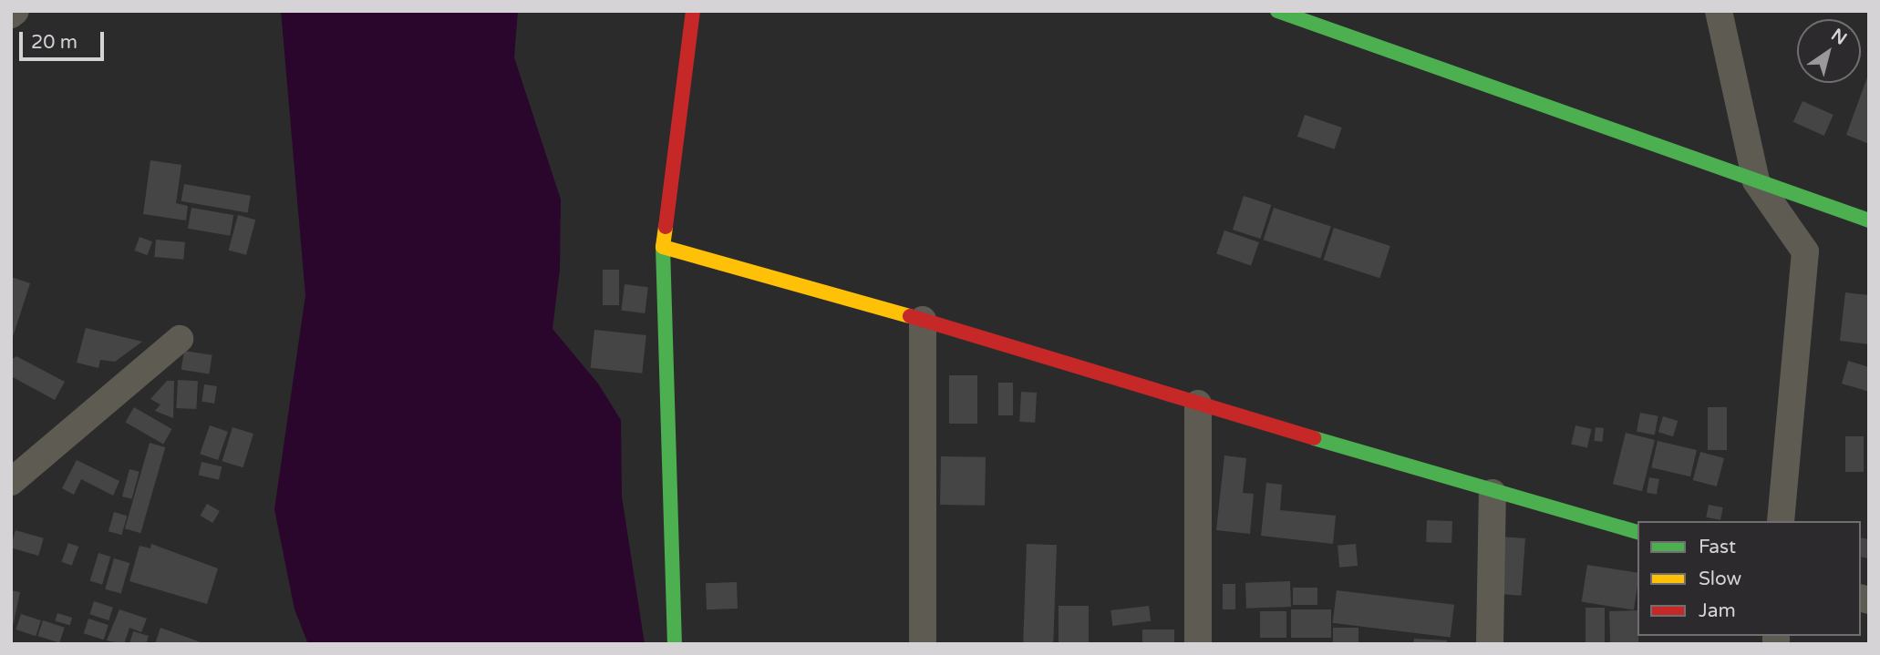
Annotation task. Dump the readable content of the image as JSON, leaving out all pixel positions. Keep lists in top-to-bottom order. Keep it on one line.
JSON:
{"legend":["Fast","Slow","Jam"],"scale_bar":"20 m","north":"top right"}
